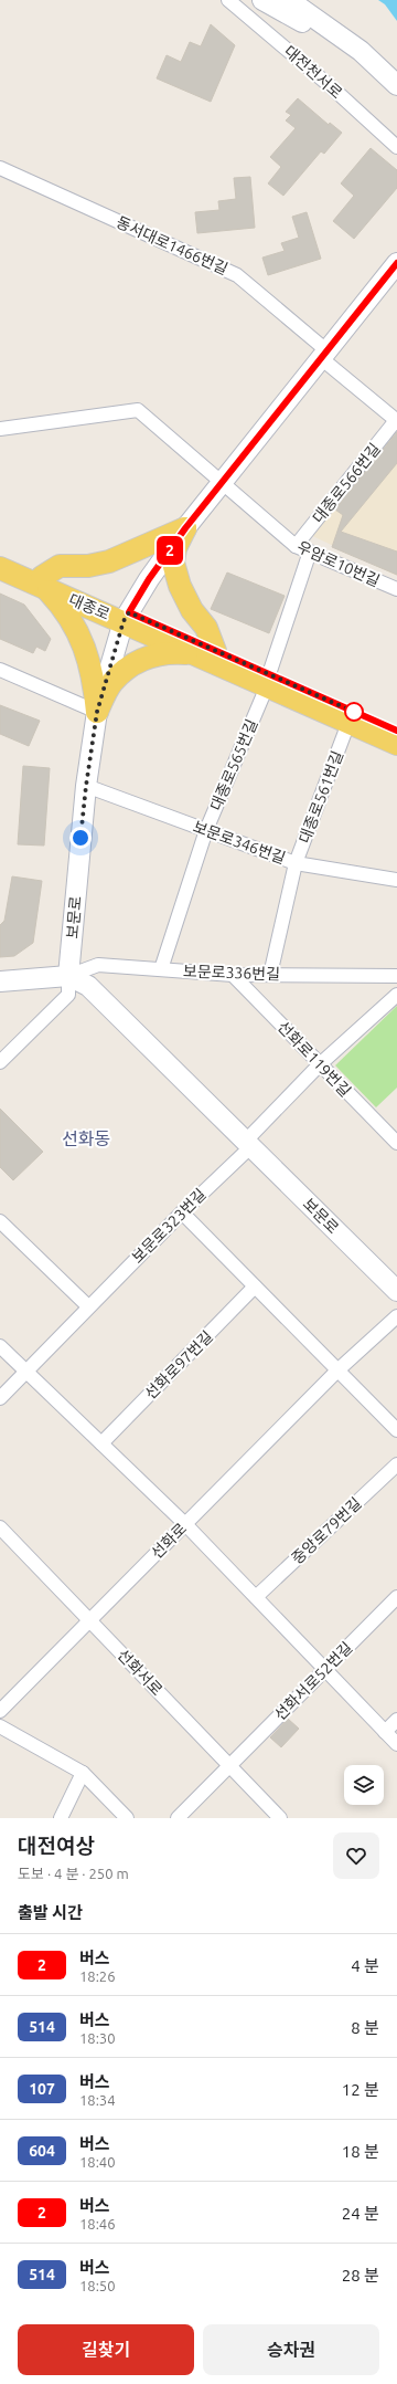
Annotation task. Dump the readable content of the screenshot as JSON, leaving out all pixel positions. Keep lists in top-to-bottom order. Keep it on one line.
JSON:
{"streets":{"main road":["대종로","보문로"],"street":["대전천서로","동서대로1466번길","대종로566번길","우암로10번길","대종로565번길","대종로561번길","보문로346번길","보문로336번길","선화로119번길","보문로323번길","선화로97번길","중앙로79번길","선화로","선화서로","선화서로52번길"]},"crossings":[["동서대로1466번길","대종로566번길"],["동서대로1466번길","보문로"],["대종로566번길","우암로10번길"],["우암로10번길","보문로"],["대종로","대종로565번길"],["대종로","대종로561번길"],["대종로","보문로"],["대종로565번길","보문로346번길"],["대종로565번길","보문로336번길"],["대종로561번길","보문로346번길"],["대종로561번길","보문로336번길"],["보문로346번길","보문로"],["보문로","보문로336번길"],["보문로","보문로323번길"],["보문로336번길","선화로119번길"],["선화로","선화서로"],["선화서로","선화서로52번길"]],"districts":["선화동"],"lines":["bus line 2"],"page":{"on_map":"2","heading":[["대전여상","도보 · 4 분 · 250 m"],"출발 시간"],"list":[{"mark":"2","name":"버스","note":"18:26","value":"4 분"},{"mark":"514","name":"버스","note":"18:30","value":"8 분"},{"mark":"107","name":"버스","note":"18:34","value":"12 분"},{"mark":"604","name":"버스","note":"18:40","value":"18 분"},{"mark":"2","name":"버스","note":"18:46","value":"24 분"},{"mark":"514","name":"버스","note":"18:50","value":"28 분"}],"buttons":["길찾기","승차권"]}}
